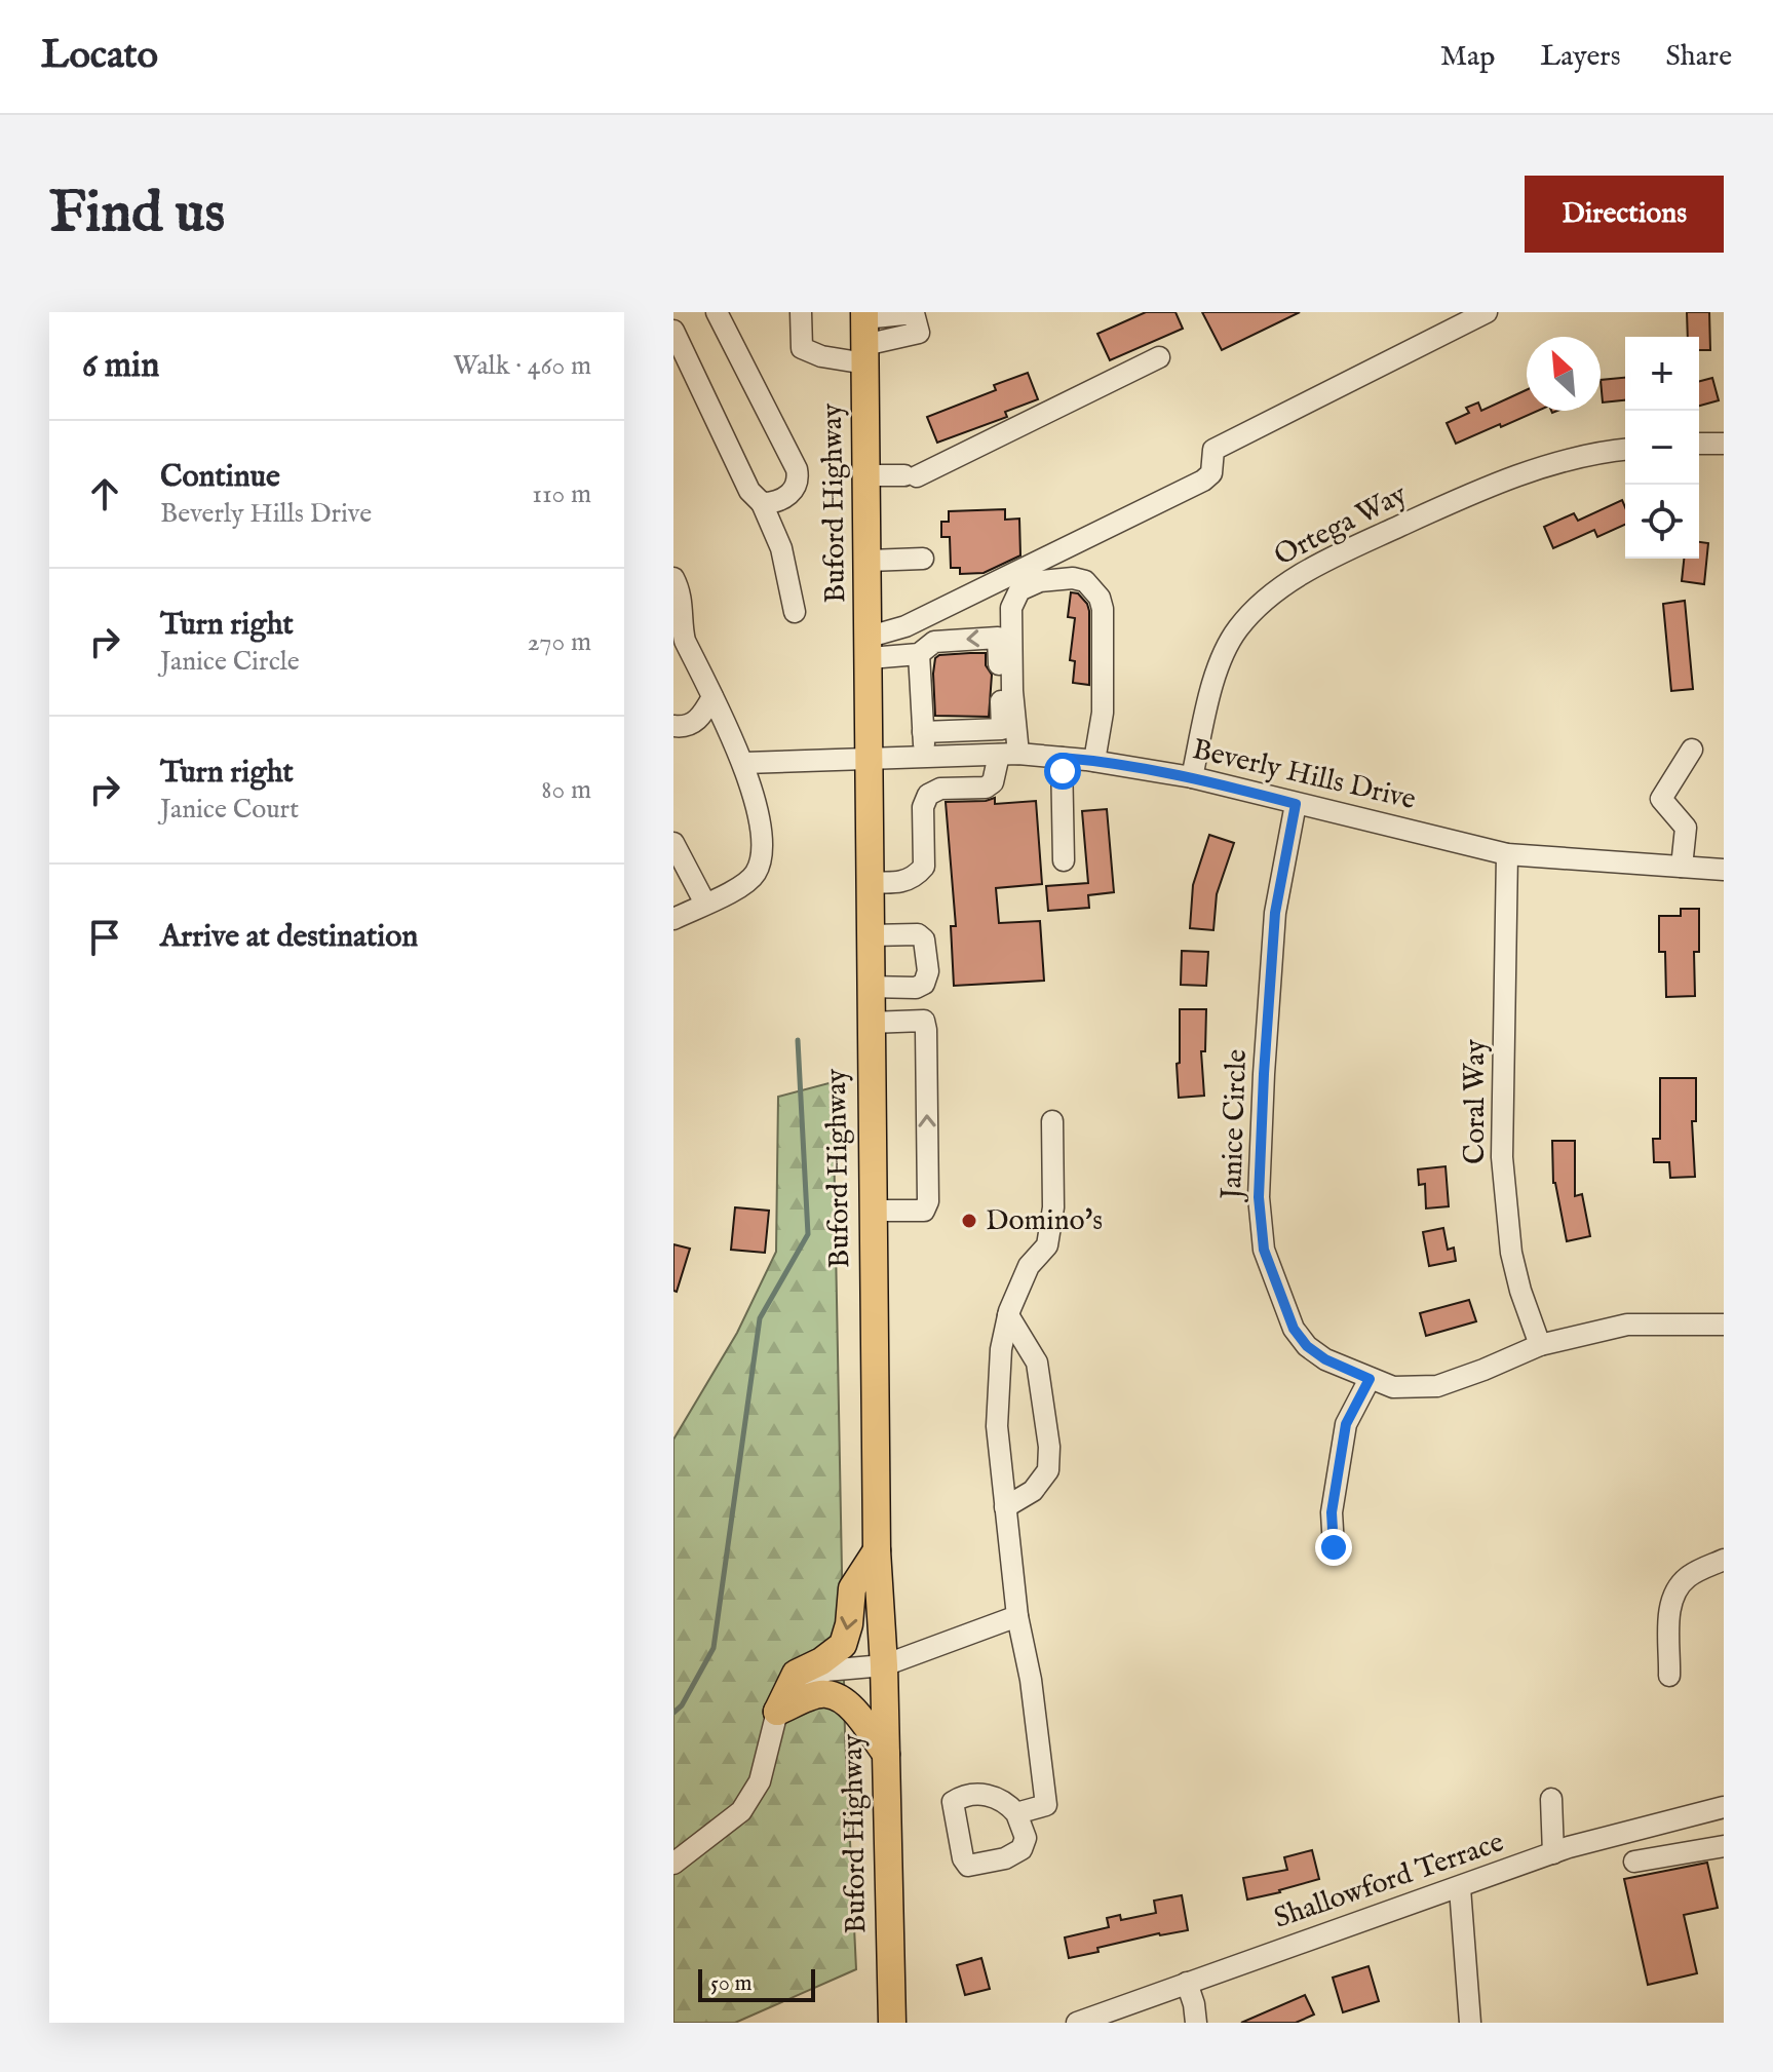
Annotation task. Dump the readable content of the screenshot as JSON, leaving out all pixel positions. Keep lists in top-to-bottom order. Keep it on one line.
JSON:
{"streets":{"main road":["Buford Highway"],"street":["Ortega Way","Beverly Hills Drive","Coral Way","Janice Circle","Shallowford Terrace"]},"crossings":[["Buford Highway","Beverly Hills Drive"],["Ortega Way","Beverly Hills Drive"],["Beverly Hills Drive","Coral Way"],["Beverly Hills Drive","Janice Circle"],["Coral Way","Janice Circle"]],"places":["Domino's"],"scale_bar":"50 m","north":"top left","page":{"header":"Locato","nav":["Map","Layers","Share"],"buttons":"Directions","title":"Find us","heading":["6 min","Walk · 460 m"],"map_buttons":["+","−"],"list":[["Continue","Beverly Hills Drive","110 m"],["Turn right","Janice Circle","270 m"],["Turn right","Janice Court","80 m"],"Arrive at destination"],"scale":"50 m"}}
